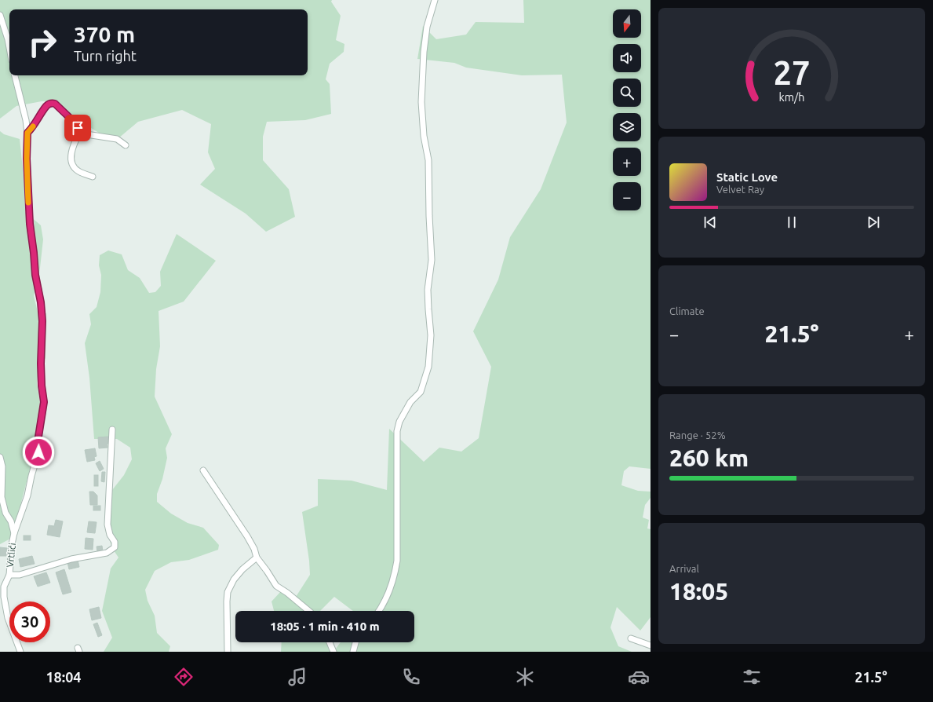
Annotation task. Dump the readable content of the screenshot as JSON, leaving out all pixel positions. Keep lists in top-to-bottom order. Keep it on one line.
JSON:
{"streets":{"street":["Vrtlići"]},"north":"bottom","page":{"map_buttons":["+","−"],"turn":["370 m","Turn right"],"song":["Static Love","Velvet Ray"],"tile":["Climate",["Range · 52%","260 km"],["Arrival","18:05"]],"heat":["−","21.5°","+"],"limit":"30","trip":"18:05 · 1 min · 410 m","tabs":["18:04","21.5°"],"gauge":["27","km/h"]}}
